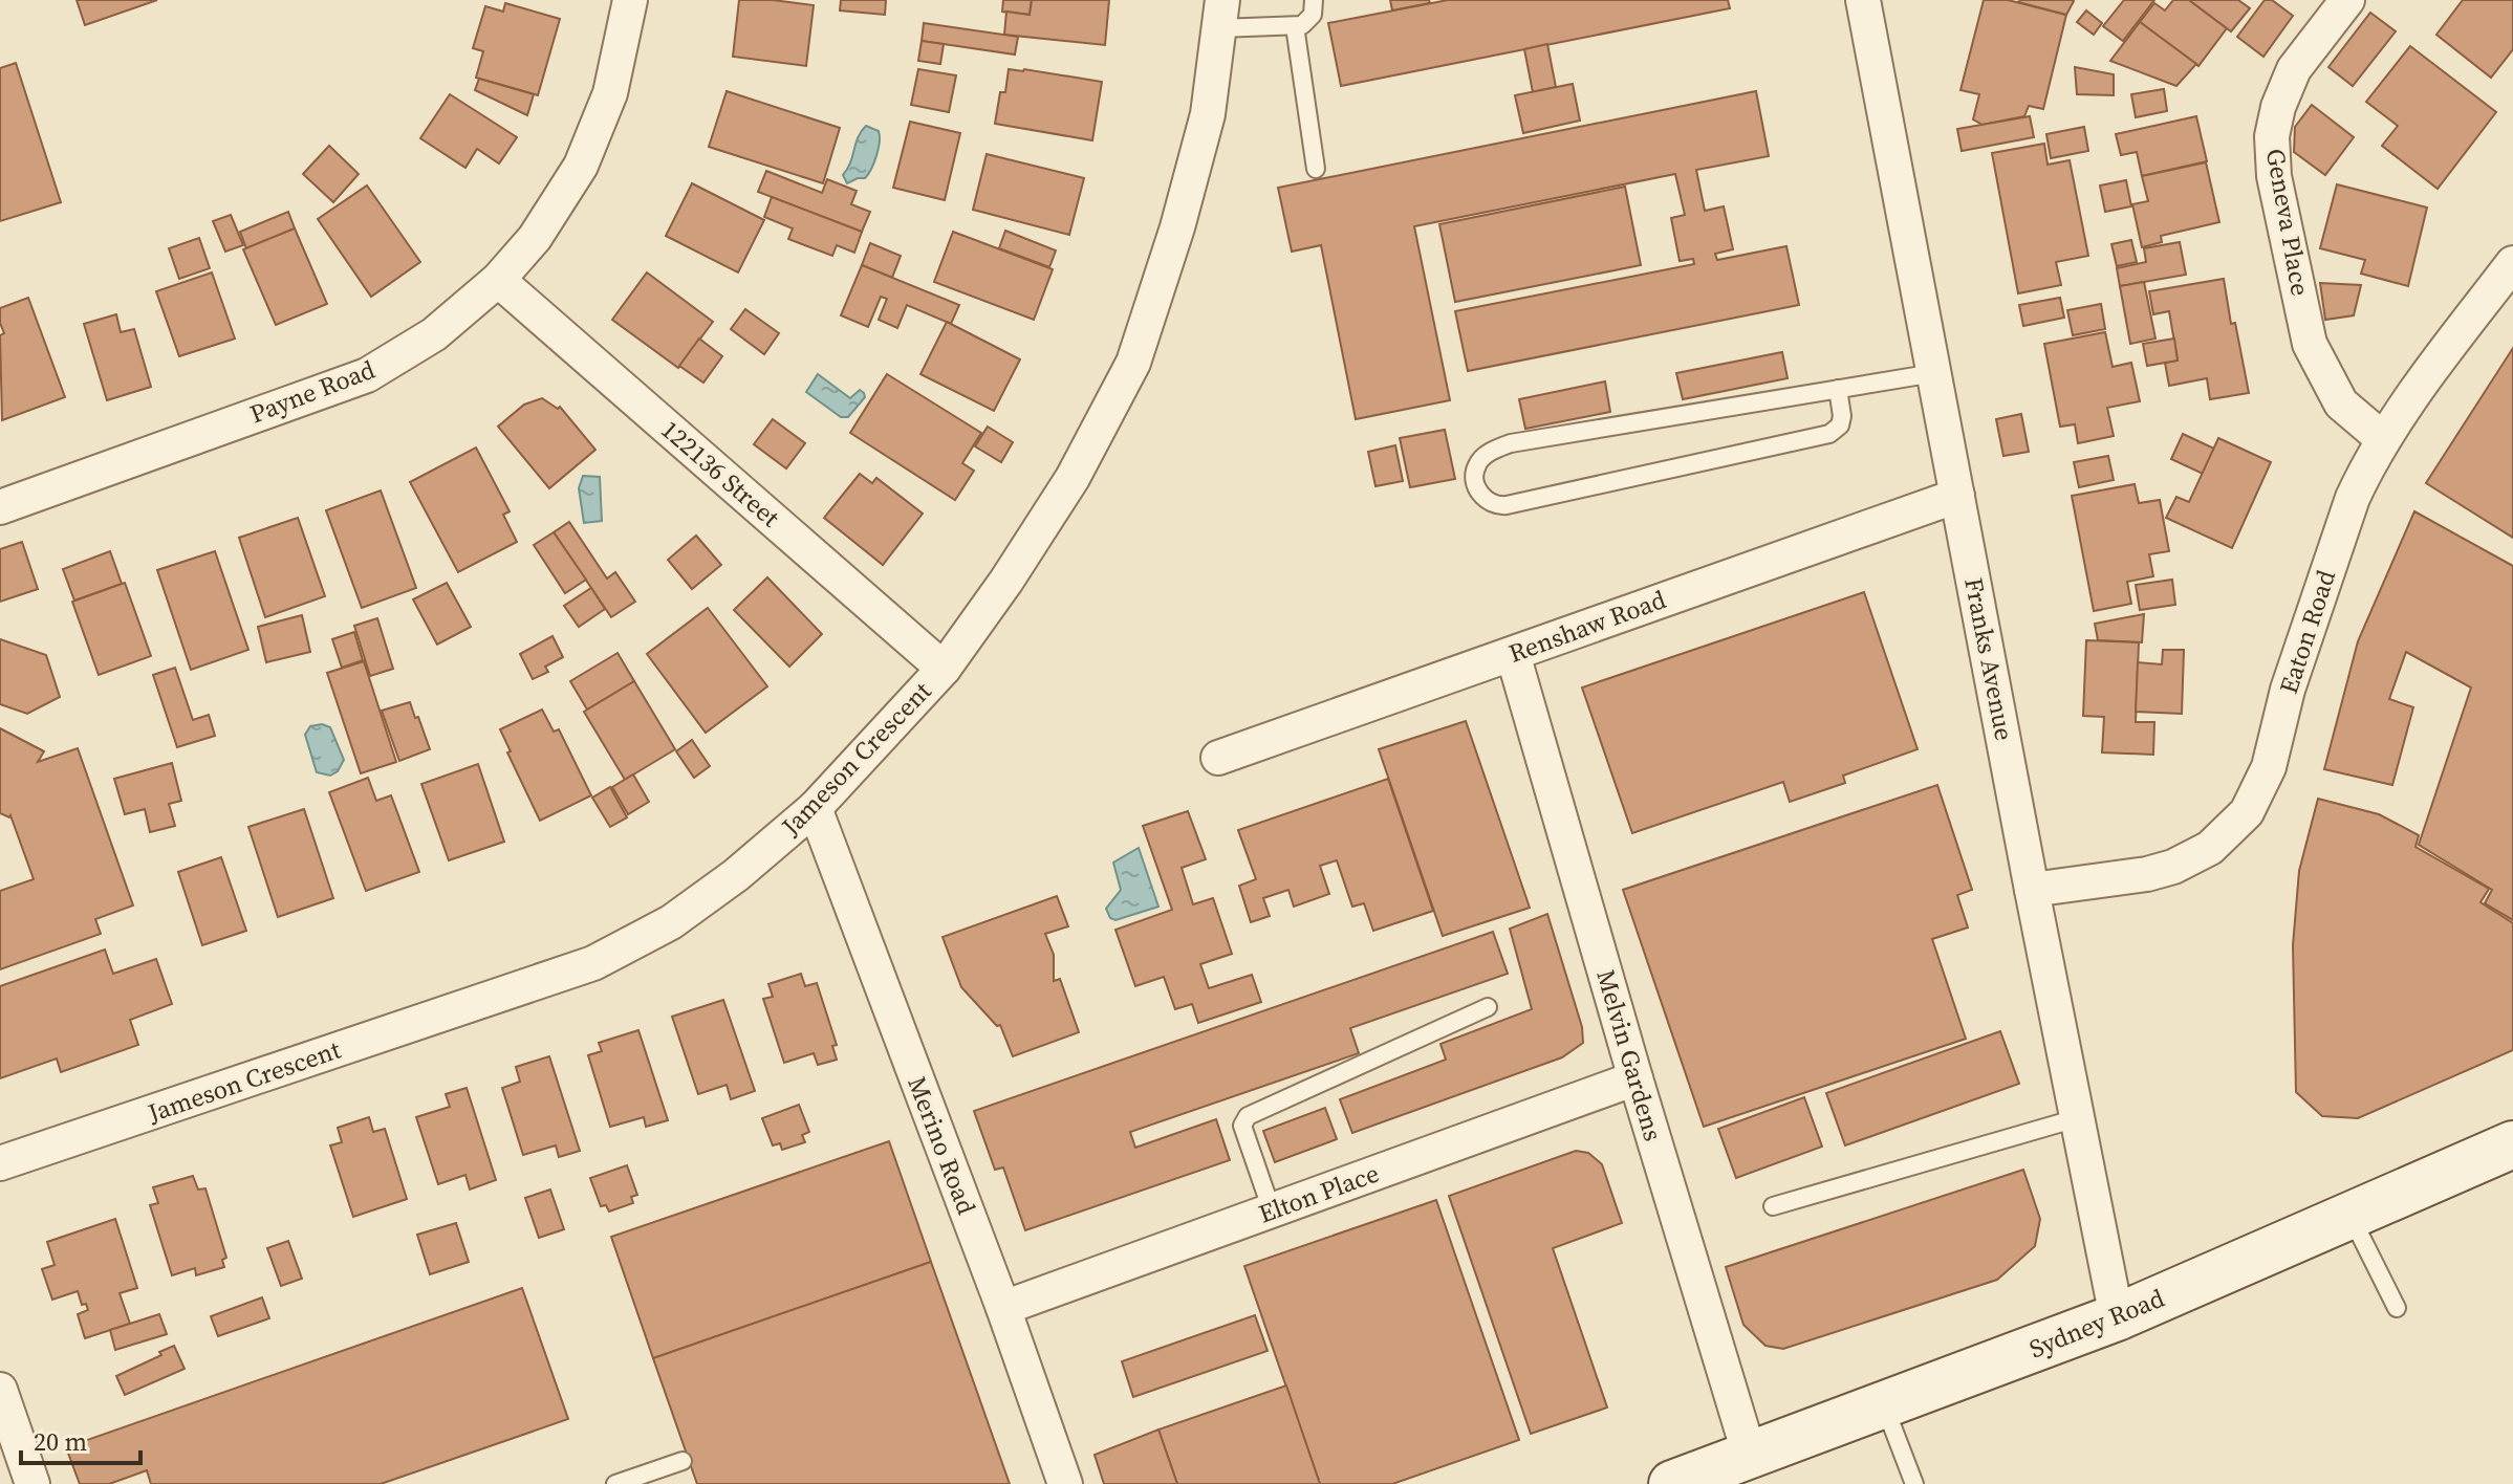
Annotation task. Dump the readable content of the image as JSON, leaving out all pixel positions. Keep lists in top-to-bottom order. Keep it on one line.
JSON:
{"streets":{"main road":["Sydney Road"],"street":["Geneva Place","Payne Road","122136 Street","Renshaw Road","Eaton Road","Franks Avenue","Jameson Crescent","Melvin Gardens","Merino Road","Elton Place"]},"crossings":[["Geneva Place","Eaton Road"],["Payne Road","122136 Street"],["122136 Street","Jameson Crescent"],["Renshaw Road","Franks Avenue"],["Renshaw Road","Melvin Gardens"],["Eaton Road","Franks Avenue"],["Franks Avenue","Sydney Road"],["Jameson Crescent","Merino Road"],["Melvin Gardens","Elton Place"],["Melvin Gardens","Sydney Road"],["Merino Road","Elton Place"]],"scale_bar":"20 m"}
